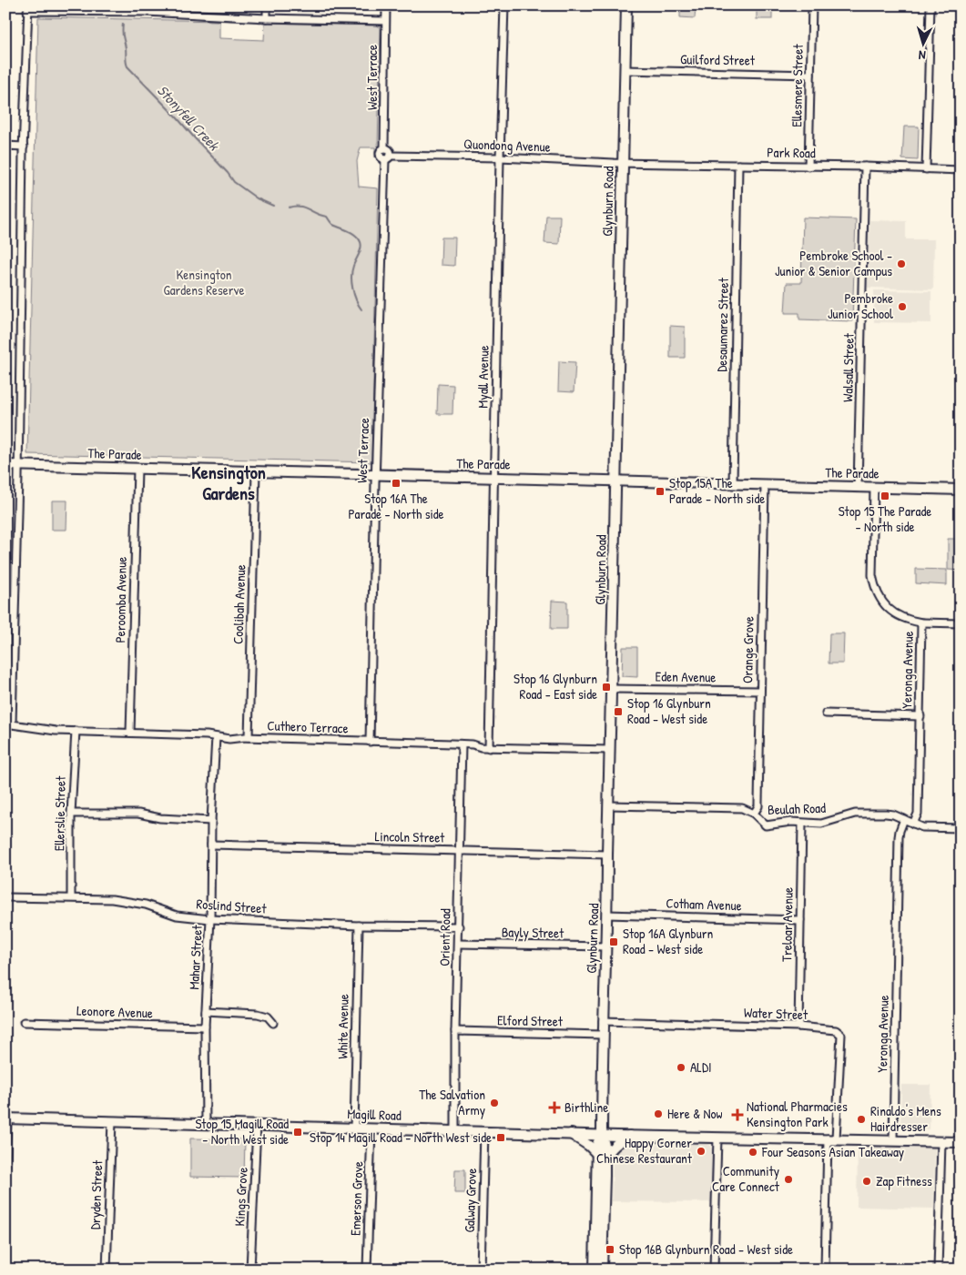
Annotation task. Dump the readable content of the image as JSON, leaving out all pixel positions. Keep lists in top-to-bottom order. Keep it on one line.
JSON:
{"streets":{"main road":["Glynburn Road","The Parade","Magill Road"],"street":["Guilford Street","West Terrace","Ellesmere Street","Quondong Avenue","Park Road","Desaumarez Street","Walsall Street","Myall Avenue","Peroomba Avenue","Coolibah Avenue","Orange Grove","Yeronga Avenue","Eden Avenue","Cuthero Terrace","Beulah Road","Ellerslie Street","Lincoln Street","Cotham Avenue","Roslind Street","Treloar Avenue","Bayly Street","Orient Road","Mahar Street","Leonore Avenue","Water Street","Elford Street","White Avenue","Dryden Street","Kings Grove","Emerson Grove","Galway Grove"]},"crossings":[["Guilford Street","Ellesmere Street"],["Guilford Street","Glynburn Road"],["West Terrace","Quondong Avenue"],["West Terrace","The Parade"],["West Terrace","Cuthero Terrace"],["Ellesmere Street","Park Road"],["Quondong Avenue","Park Road"],["Quondong Avenue","Glynburn Road"],["Quondong Avenue","Myall Avenue"],["Park Road","Glynburn Road"],["Park Road","Desaumarez Street"],["Park Road","Walsall Street"],["Glynburn Road","The Parade"],["Glynburn Road","Eden Avenue"],["Glynburn Road","Cuthero Terrace"],["Glynburn Road","Beulah Road"],["Glynburn Road","Lincoln Street"],["Glynburn Road","Cotham Avenue"],["Glynburn Road","Bayly Street"],["Glynburn Road","Water Street"],["Glynburn Road","Elford Street"],["Glynburn Road","Magill Road"],["Desaumarez Street","The Parade"],["Walsall Street","The Parade"],["Myall Avenue","The Parade"],["Myall Avenue","Cuthero Terrace"],["The Parade","Peroomba Avenue"],["The Parade","Coolibah Avenue"],["The Parade","Orange Grove"],["The Parade","Yeronga Avenue"],["Peroomba Avenue","Cuthero Terrace"],["Coolibah Avenue","Cuthero Terrace"],["Orange Grove","Eden Avenue"],["Orange Grove","Beulah Road"],["Yeronga Avenue","Beulah Road"],["Yeronga Avenue","Magill Road"],["Cuthero Terrace","Ellerslie Street"],["Cuthero Terrace","Orient Road"],["Cuthero Terrace","Mahar Street"],["Beulah Road","Treloar Avenue"],["Ellerslie Street","Roslind Street"],["Lincoln Street","Orient Road"],["Lincoln Street","Mahar Street"],["Cotham Avenue","Treloar Avenue"],["Roslind Street","Orient Road"],["Roslind Street","Mahar Street"],["Roslind Street","White Avenue"],["Treloar Avenue","Water Street"],["Bayly Street","Orient Road"],["Orient Road","Elford Street"],["Orient Road","Magill Road"],["Mahar Street","Leonore Avenue"],["Mahar Street","Magill Road"],["Water Street","Magill Road"],["White Avenue","Magill Road"],["Magill Road","Dryden Street"],["Magill Road","Kings Grove"],["Magill Road","Emerson Grove"],["Magill Road","Galway Grove"]],"districts":["Kensington Gardens"],"water":["Stonyfell Creek"],"parks":["Kensington Gardens Reserve"],"places":{"other":["Pembroke School - Junior & Senior Campus","Pembroke Junior School","ALDI","The Salvation Army","Here & Now","Rinaldo's Mens Hairdresser","Happy Corner Chinese Restaurant","Four Seasons Asian Takeaway","Community Care Connect","Zap Fitness"],"transit":["Stop 16A The Parade - North side","Stop 15A The Parade - North side","Stop 15 The Parade - North side","Stop 16 Glynburn Road - East side","Stop 16 Glynburn Road - West side","Stop 16A Glynburn Road - West side","Stop 15 Magill Road - North West side","Stop 14 Magill Road - North West side","Stop 16B Glynburn Road - West side"],"health":["Birthline","National Pharmacies Kensington Park"]},"north":"bottom"}
